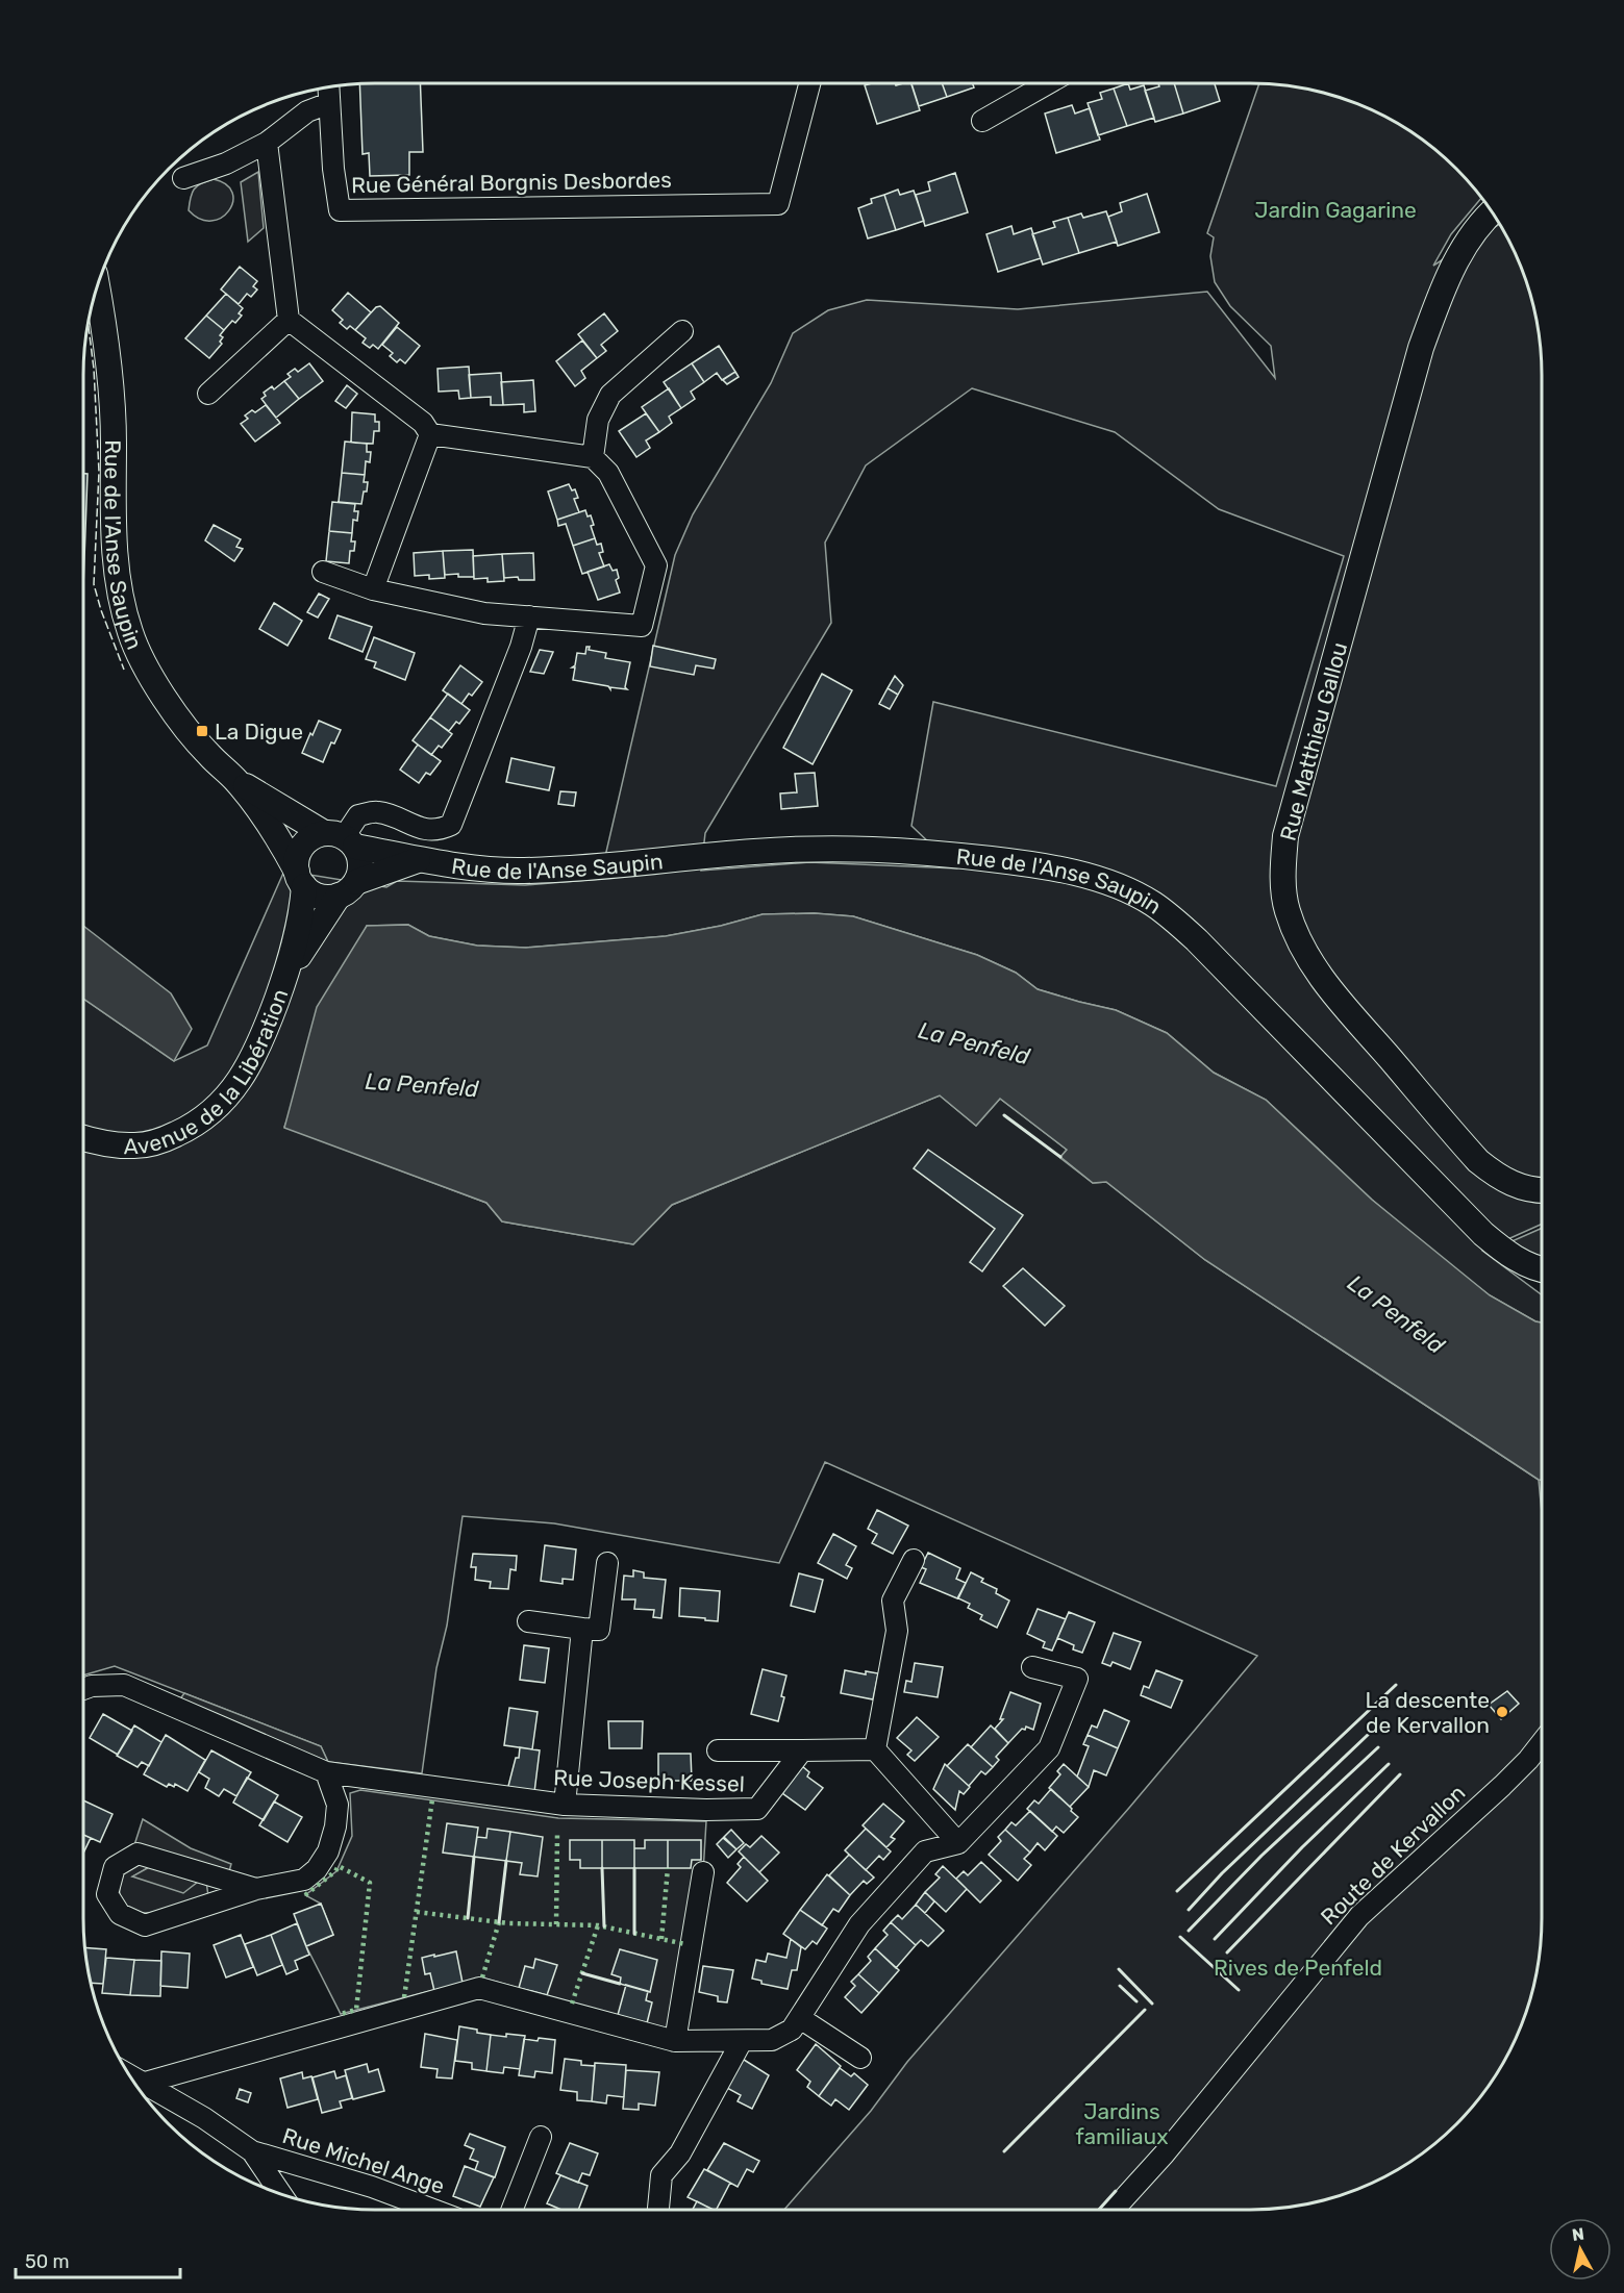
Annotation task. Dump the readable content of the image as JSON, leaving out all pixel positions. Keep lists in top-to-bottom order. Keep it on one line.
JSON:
{"streets":{"street":["Rue Général Borgnis Desbordes","Rue de l'Anse Saupin","Rue Matthieu Gallou","Avenue de la Libération","Rue Joseph Kessel","Route de Kervallon","Rue Michel Ange"]},"crossings":[["Rue de l'Anse Saupin","Avenue de la Libération"]],"water":["La Penfeld"],"parks":["Jardin Gagarine","Rives de Penfeld","Jardins familiaux"],"places":{"transit":["La Digue"],"other":["La descente de Kervallon"]},"scale_bar":"50 m","north":"top"}
